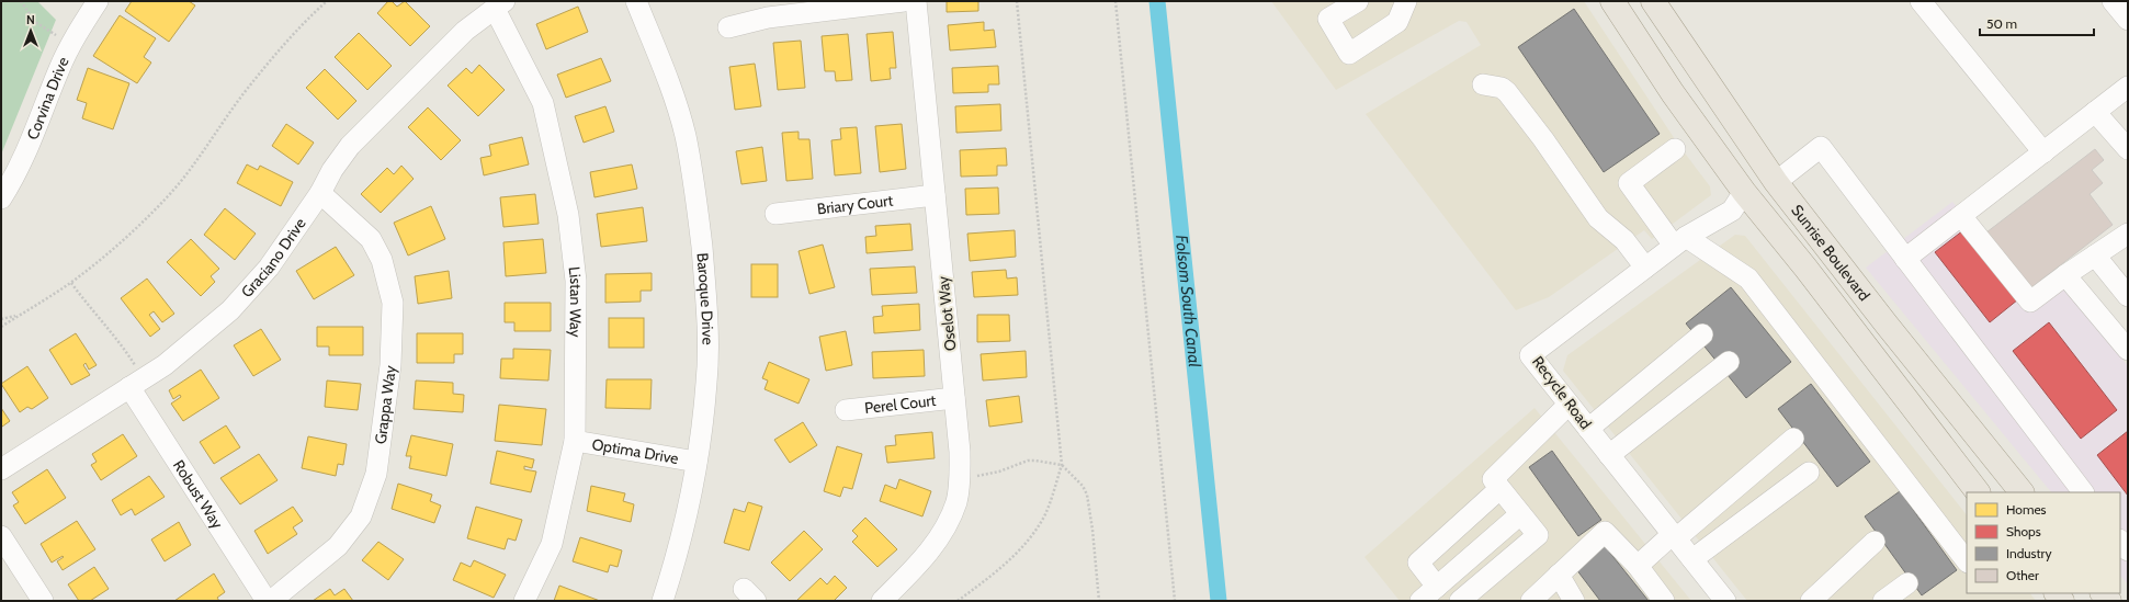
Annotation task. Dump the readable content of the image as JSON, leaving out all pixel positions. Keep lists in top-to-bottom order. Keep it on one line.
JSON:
{"streets":{"main road":["Sunrise Boulevard"],"street":["Corvina Drive","Briary Court","Graciano Drive","Baroque Drive","Listan Way","Oselot Way","Recycle Road","Perel Court","Grappa Way","Optima Drive","Robust Way"]},"crossings":[["Briary Court","Oselot Way"],["Sunrise Boulevard","Recycle Road"],["Graciano Drive","Listan Way"],["Graciano Drive","Grappa Way"],["Graciano Drive","Robust Way"],["Baroque Drive","Optima Drive"],["Listan Way","Optima Drive"],["Oselot Way","Perel Court"]],"water":["Folsom South Canal"],"legend":["Homes","Shops","Industry","Other"],"scale_bar":"50 m","north":"top"}
